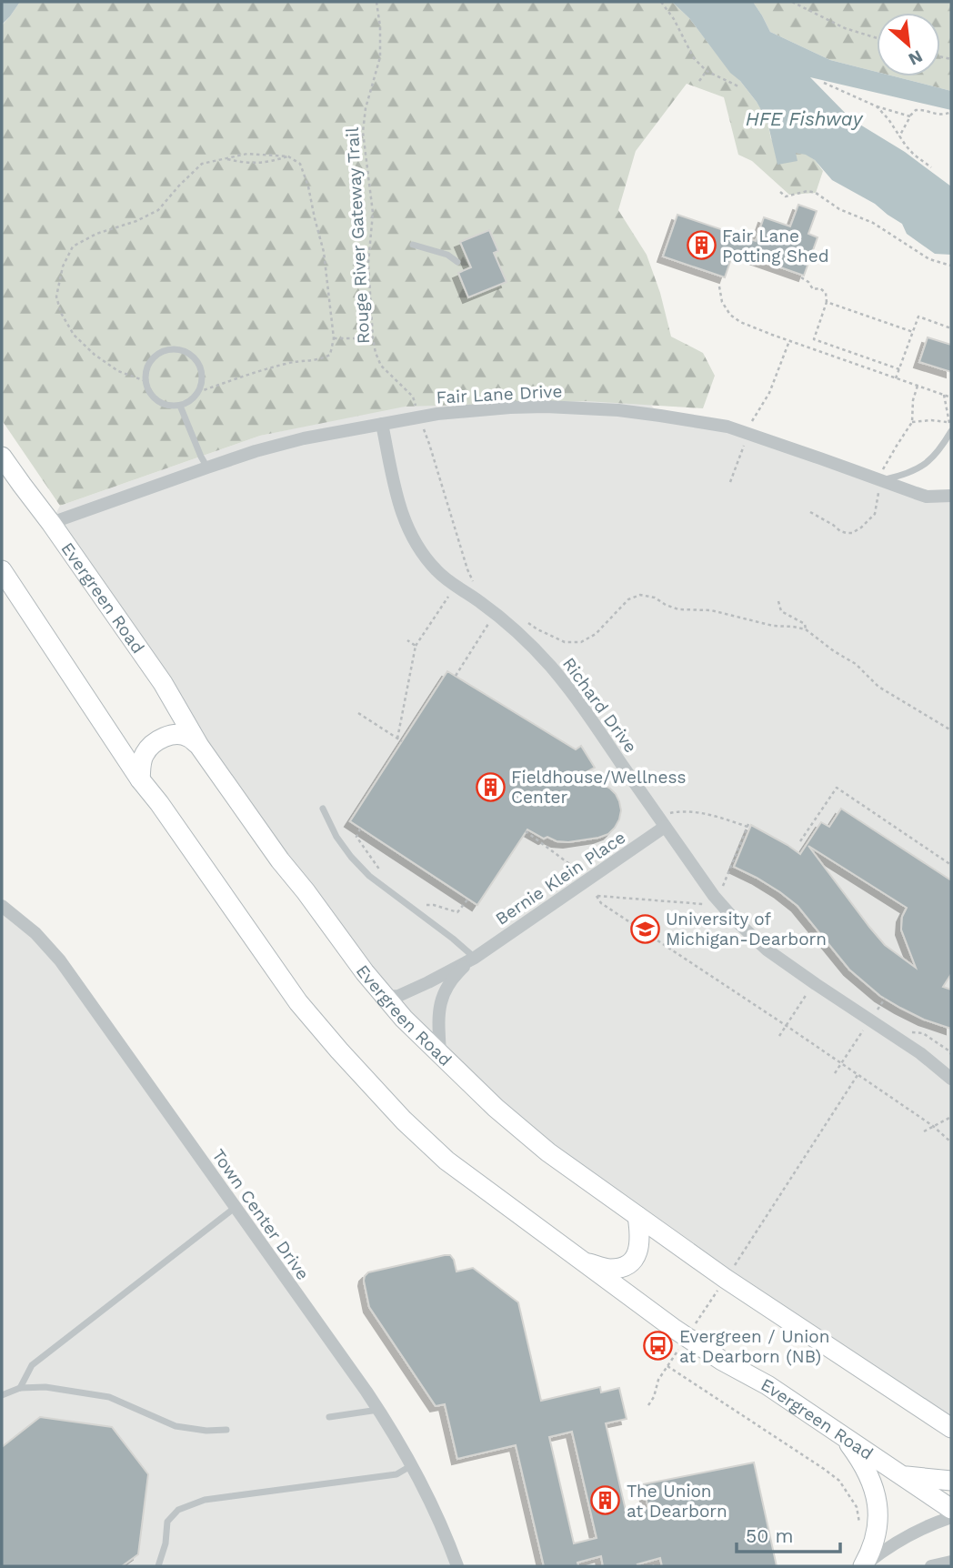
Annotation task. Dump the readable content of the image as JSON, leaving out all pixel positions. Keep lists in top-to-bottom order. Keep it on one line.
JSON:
{"streets":{"street":["Fair Lane Drive","Evergreen Road","Richard Drive","Bernie Klein Place","Town Center Drive"],"path":["Rouge River Gateway Trail"]},"crossings":[["Rouge River Gateway Trail","Fair Lane Drive"],["Fair Lane Drive","Evergreen Road"],["Fair Lane Drive","Richard Drive"],["Evergreen Road","Bernie Klein Place"],["Richard Drive","Bernie Klein Place"]],"water":["HFE Fishway"],"places":{"building":["Fair Lane Potting Shed","Fieldhouse/Wellness Center","The Union at Dearborn"],"school or university":["University of Michigan-Dearborn"],"bus stop":["Evergreen / Union at Dearborn (NB)"]},"scale_bar":"50 m","north":"bottom right"}
